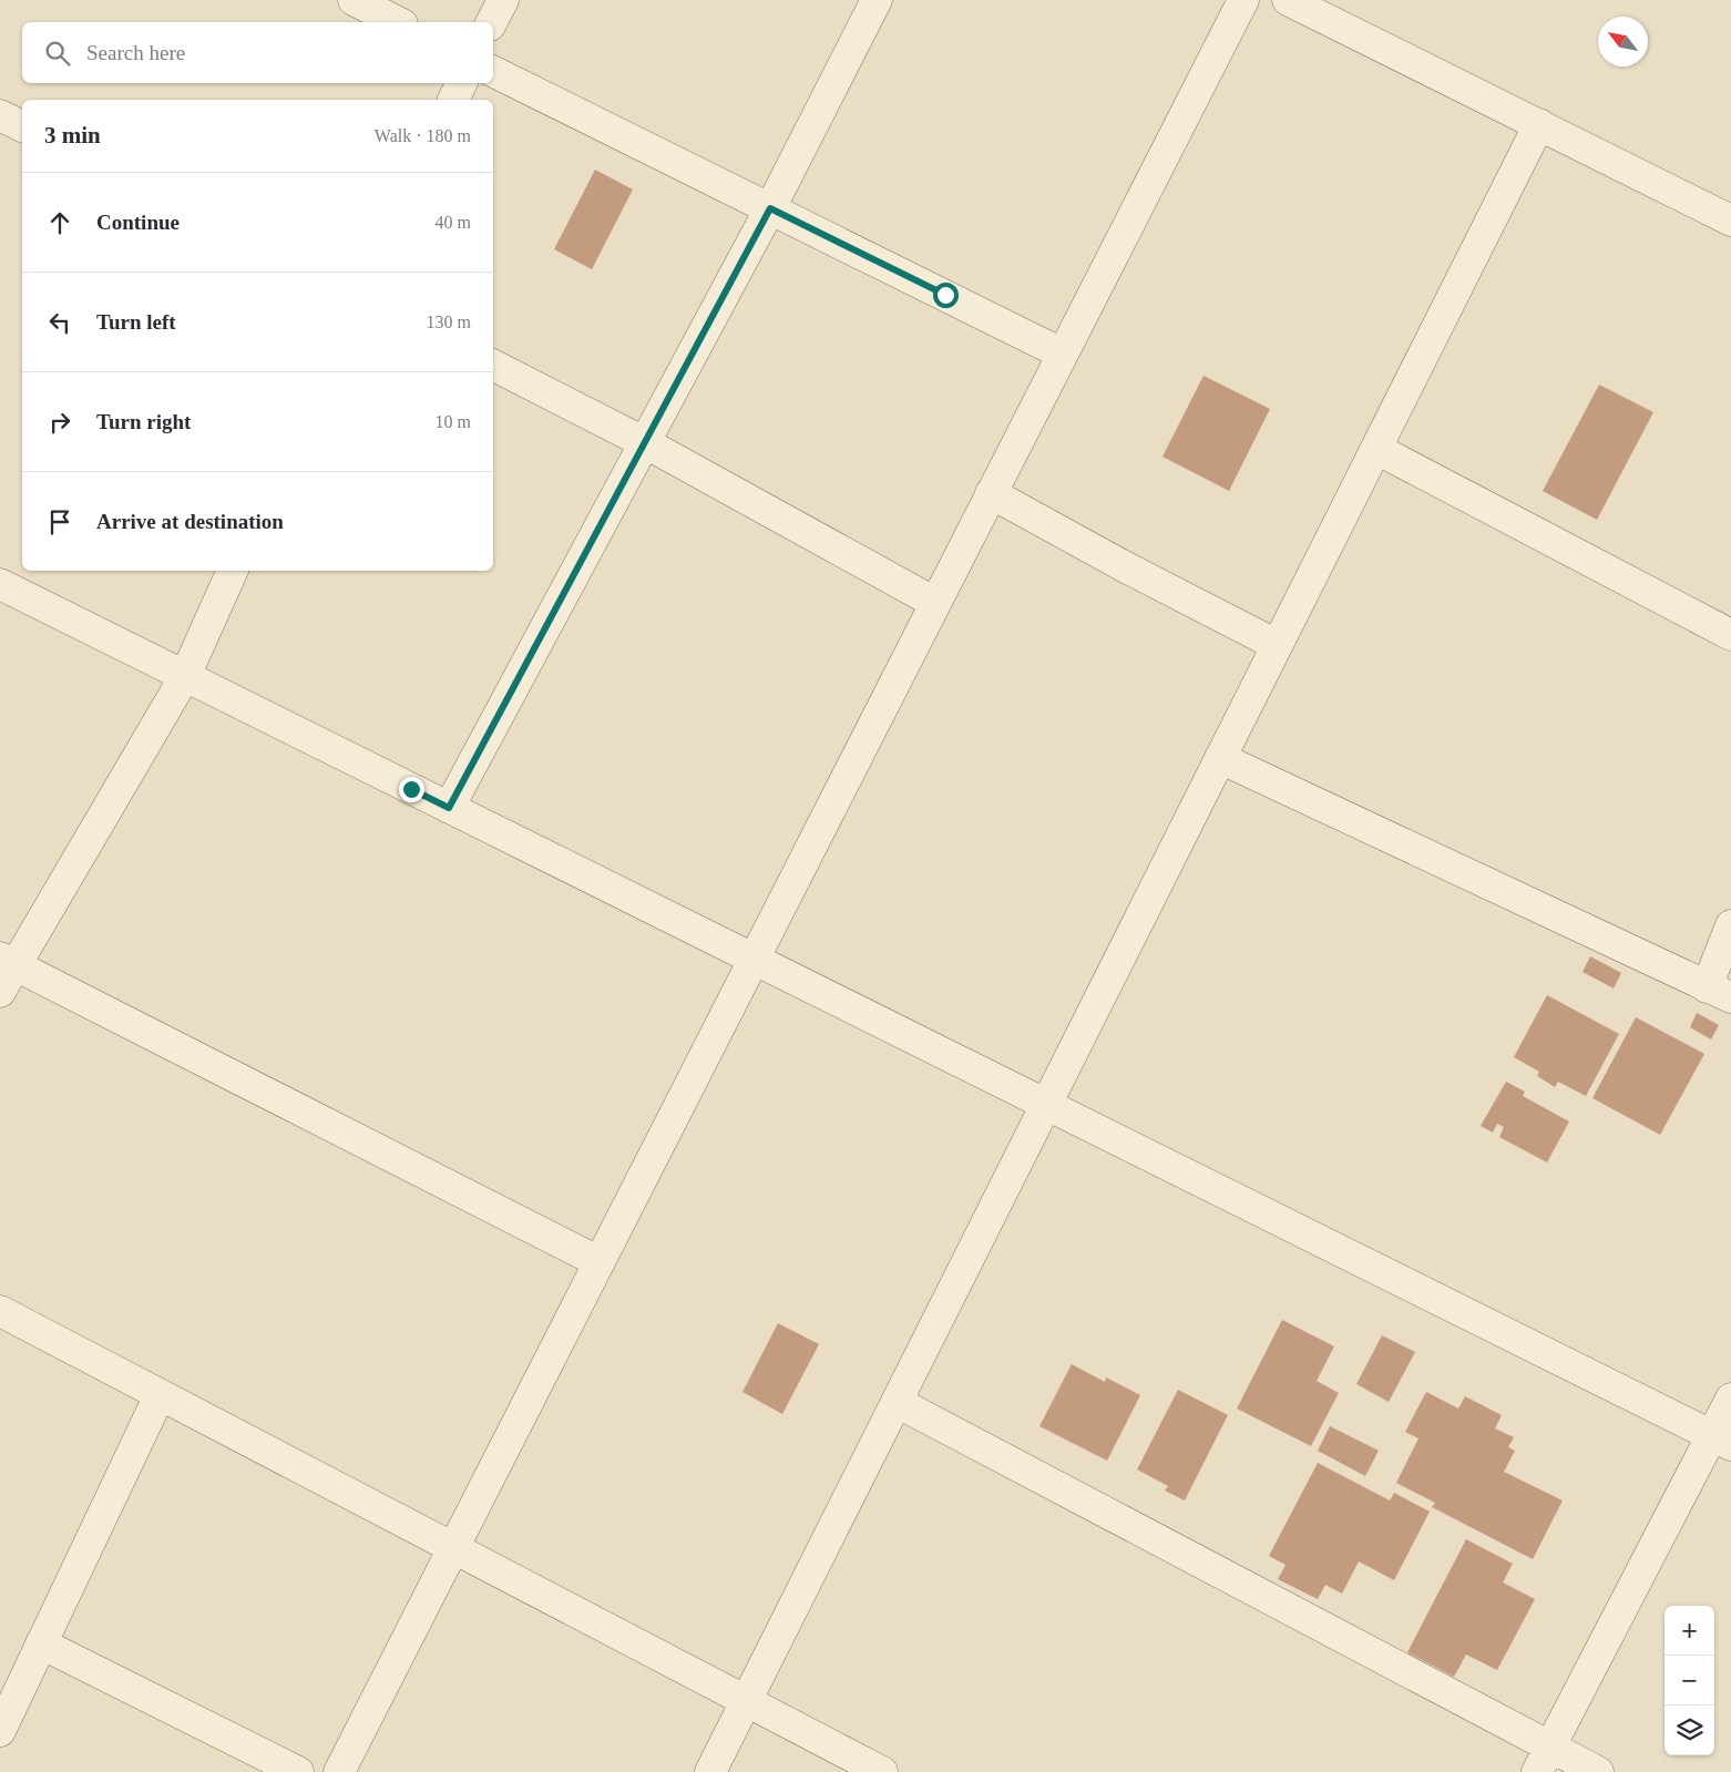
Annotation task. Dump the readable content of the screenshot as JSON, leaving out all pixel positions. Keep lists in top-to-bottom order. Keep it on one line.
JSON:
{"north":"top left","page":{"search":"Search here","heading":["3 min","Walk · 180 m"],"list":[["Continue","40 m"],["Turn left","130 m"],["Turn right","10 m"],"Arrive at destination"],"map_buttons":["+","−"]}}
